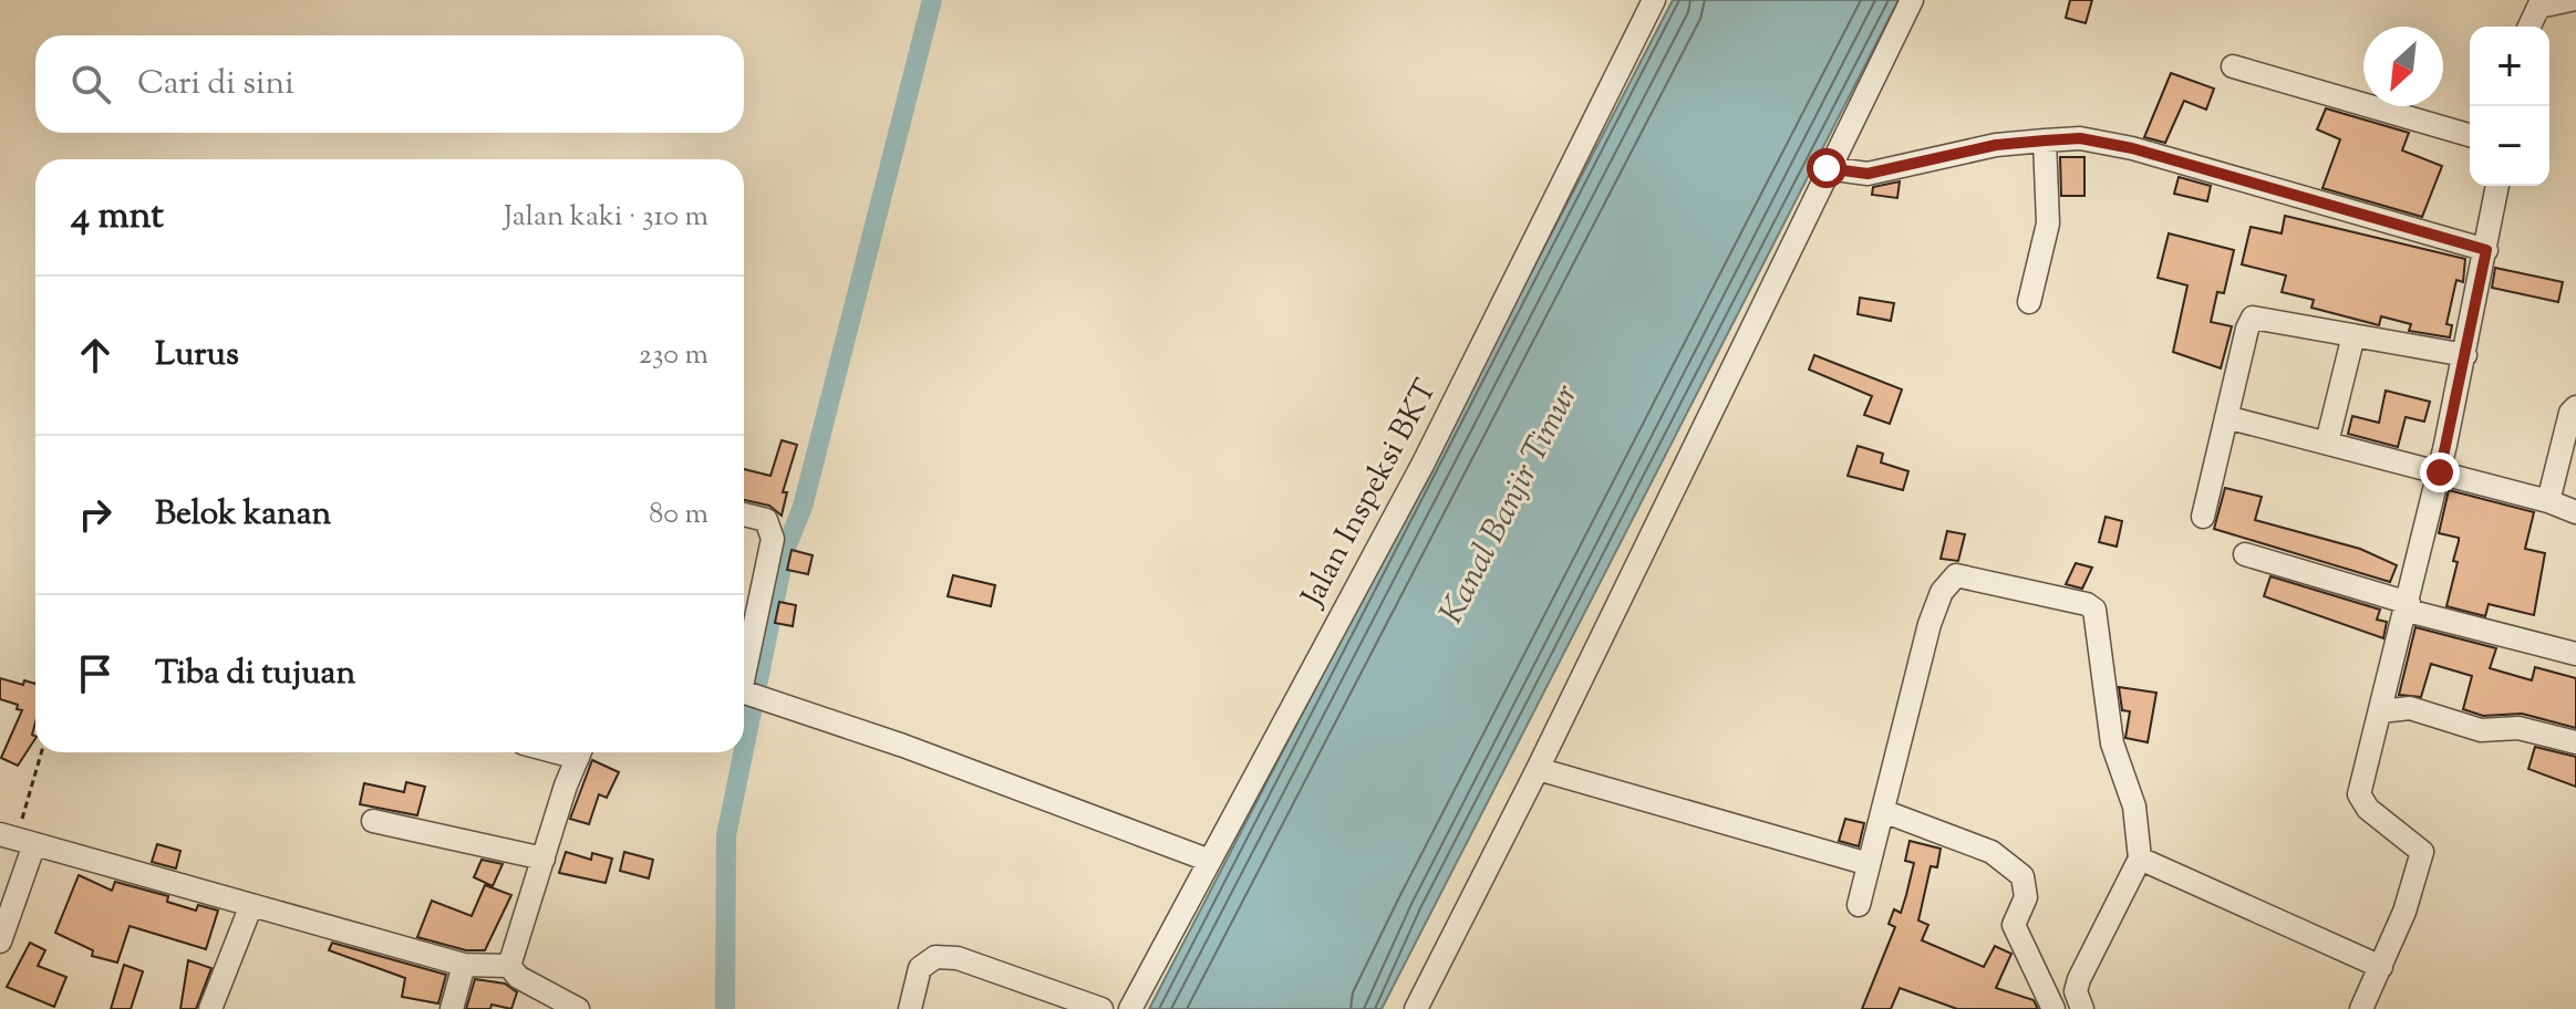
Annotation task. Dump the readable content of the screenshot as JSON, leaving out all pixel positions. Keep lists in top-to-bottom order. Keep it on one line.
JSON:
{"streets":{"street":["Jalan Inspeksi BKT"]},"water":["Kanal Banjir Timur"],"north":"bottom left","page":{"map_buttons":["+","−"],"search":"Cari di sini","heading":["4 mnt","Jalan kaki · 310 m"],"list":[["Lurus","230 m"],["Belok kanan","80 m"],"Tiba di tujuan"]}}
